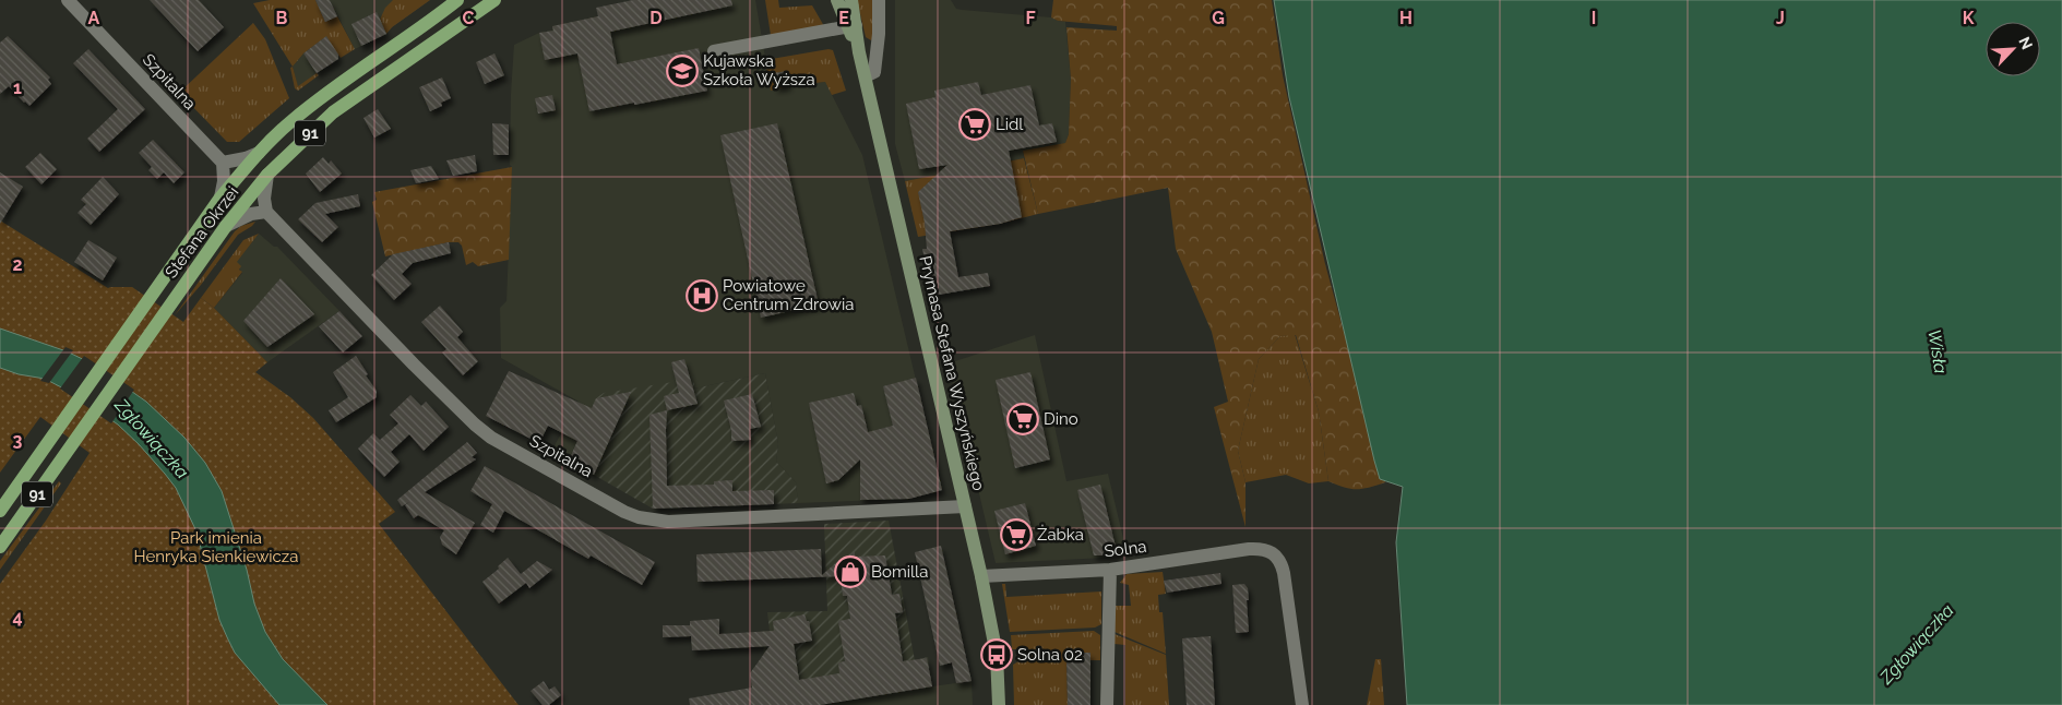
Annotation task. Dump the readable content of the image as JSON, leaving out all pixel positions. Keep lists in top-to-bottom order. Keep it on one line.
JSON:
{"streets":{"main road":["91","Stefana Okrzei","Prymasa Stefana Wyszyńskiego"],"street":["Szpitalna","Solna"]},"crossings":[["Szpitalna","Prymasa Stefana Wyszyńskiego"],["Prymasa Stefana Wyszyńskiego","Solna"]],"water":["Wisła","Zgłowiączka"],"parks":["Park imienia Henryka Sienkiewicza"],"places":{"school or university":["Kujawska Szkoła Wyższa"],"supermarket":["Lidl","Dino","Żabka"],"hospital":["Powiatowe Centrum Zdrowia"],"shop":["Bomilla"],"bus stop":["Solna 02"]},"north":"top right","grid":{"columns":["A","B","C","D","E","F","G","H","I","J","K"],"rows":["1","2","3","4"]}}
